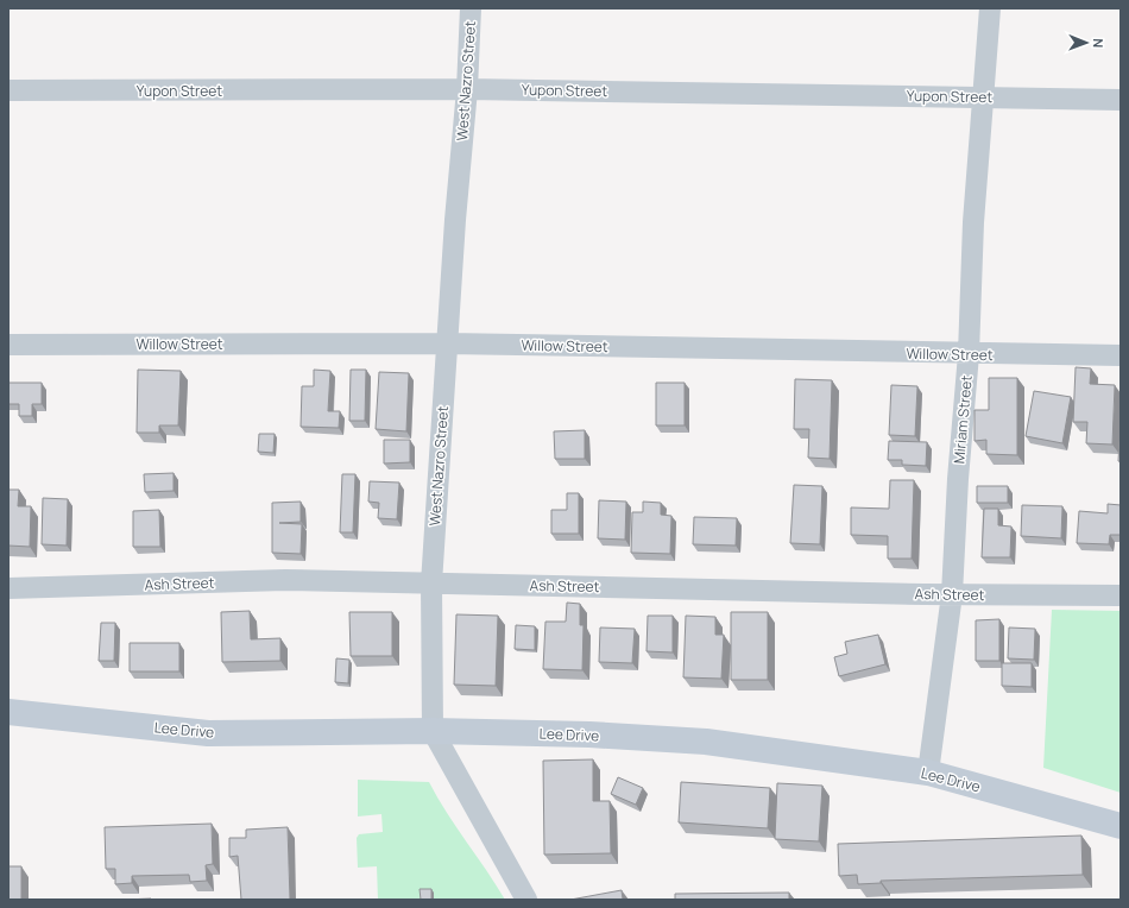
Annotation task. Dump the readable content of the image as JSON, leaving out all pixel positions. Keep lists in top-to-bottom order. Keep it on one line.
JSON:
{"streets":{"main road":["Lee Drive"],"street":["West Nazro Street","Yupon Street","Willow Street","Miriam Street","Ash Street"]},"crossings":[["West Nazro Street","Yupon Street"],["West Nazro Street","Willow Street"],["West Nazro Street","Ash Street"],["West Nazro Street","Lee Drive"],["Yupon Street","Miriam Street"],["Willow Street","Miriam Street"],["Miriam Street","Ash Street"],["Miriam Street","Lee Drive"]],"north":"right"}
